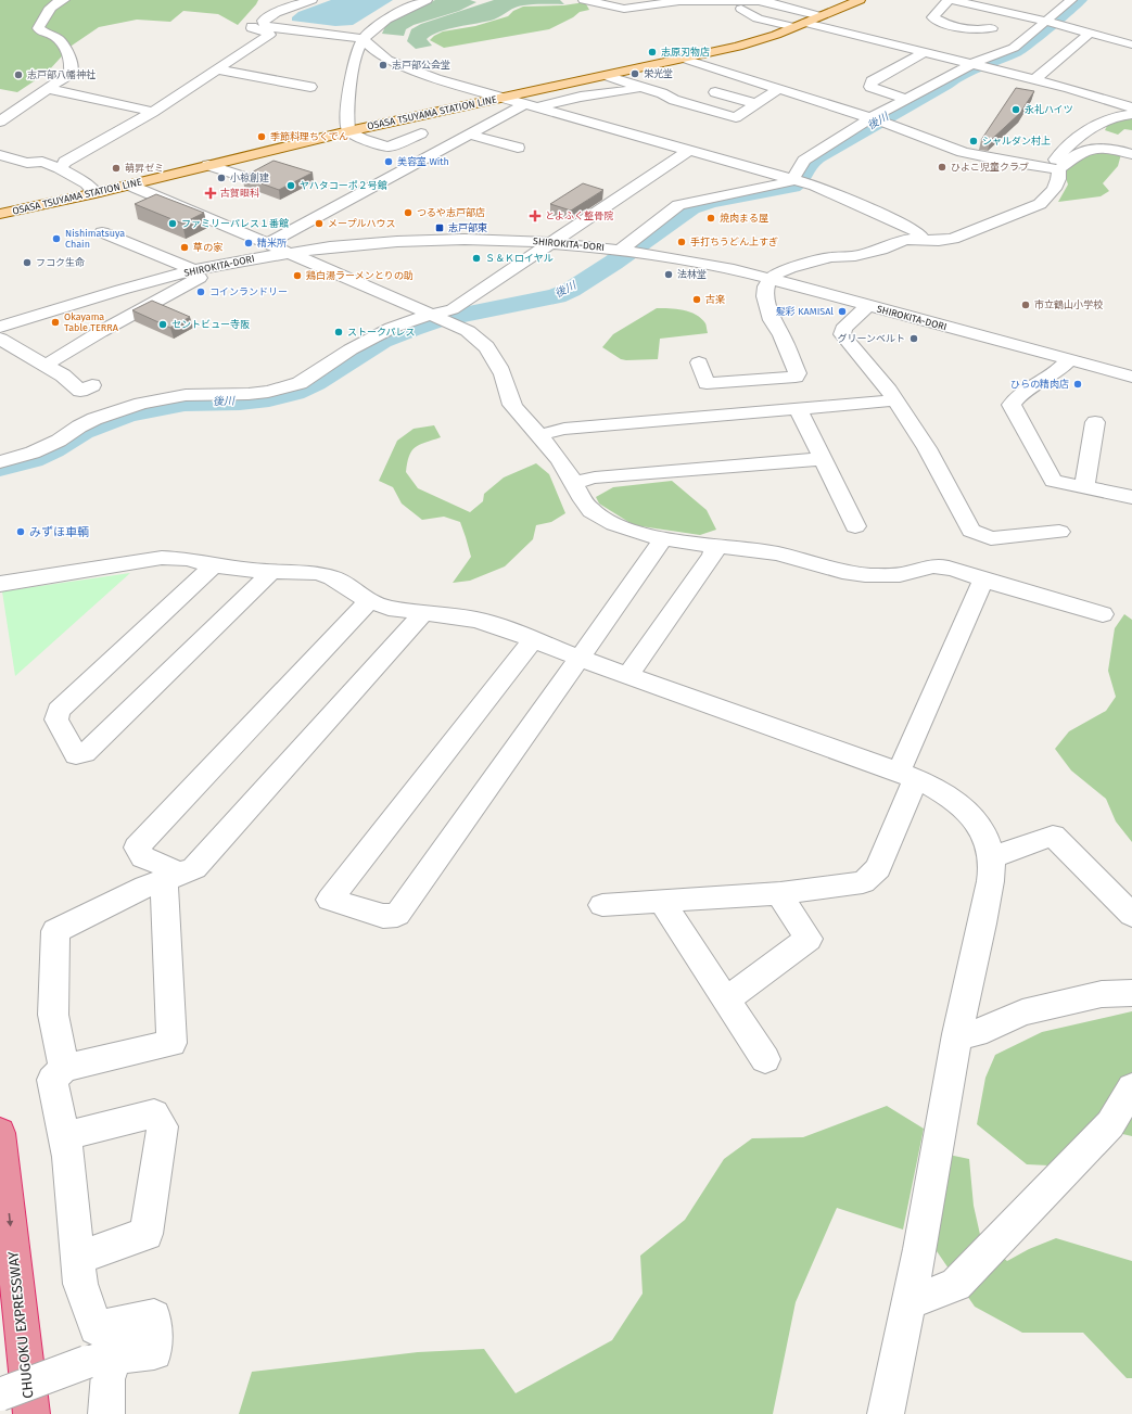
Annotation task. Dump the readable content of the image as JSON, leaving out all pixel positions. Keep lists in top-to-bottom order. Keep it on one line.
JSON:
{"streets":{"highway":["CHUGOKU EXPRESSWAY"],"main road":["OSASA TSUYAMA STATION LINE"],"street":["SHIROKITA-DORI"]},"one_way":["CHUGOKU EXPRESSWAY"],"water":["後川"],"places":{"other":["志原刃物店","志戸部公会堂","栄光堂","志戸部八幡神社","永礼ハイツ","季節料理ちくでん","シャルダン村上","美容室 With","ひよこ児童クラブ","萌昇ゼミ","小椋創建","ヤハタコーポ２号館","つるや志戸部店","焼肉まる屋","ファミリーパレス１番館","メープルハウス","Nishimatsuya Chain","手打ちうどん上すぎ","精米所","草の家","Ｓ＆Ｋロイヤル","フコク生命","法林堂","鶏白湯ラーメンとりの助","コインランドリー","古楽","市立鶴山小学校","髪彩 KAMISAl","Okayama Table TERRA","セントビュー寺阪","ストークパレス","グリーンベルト","ひらの精肉店","みずほ車輌"],"health":["古賀眼科","とよふく整骨院"],"transit":["志戸部東"]}}
